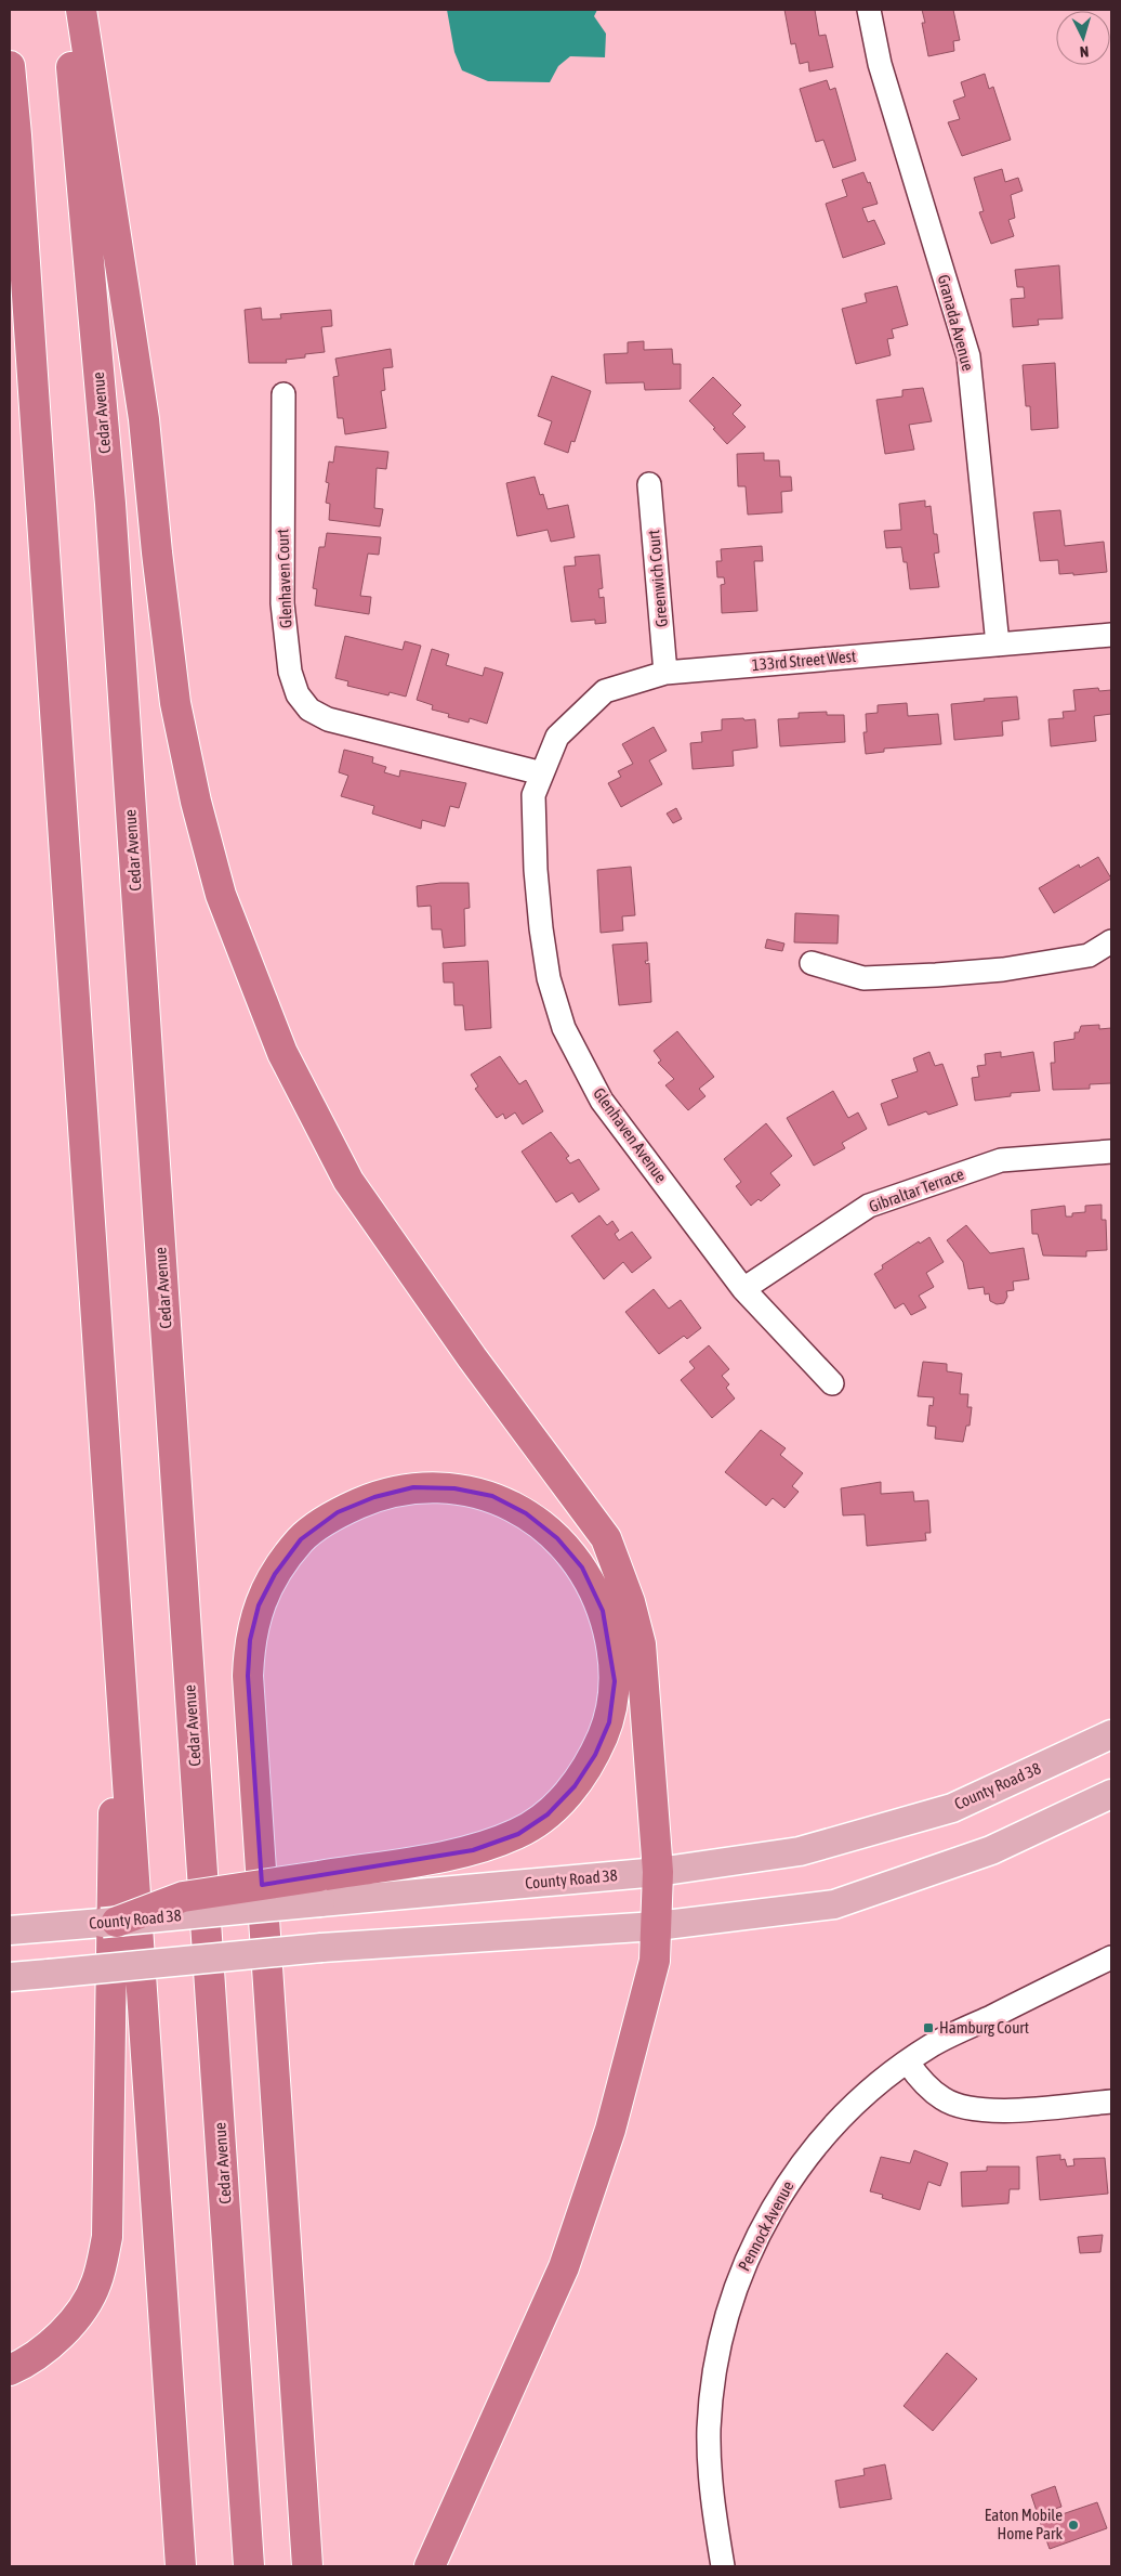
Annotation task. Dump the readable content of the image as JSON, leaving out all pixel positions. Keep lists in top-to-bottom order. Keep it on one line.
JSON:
{"streets":{"highway":["Cedar Avenue"],"main road":["County Road 38"],"street":["Granada Avenue","Glenhaven Court","Greenwich Court","133rd Street West","Glenhaven Avenue","Gibraltar Terrace","Pennock Avenue"]},"crossings":[["Granada Avenue","133rd Street West"],["Glenhaven Court","133rd Street West"],["Glenhaven Court","Glenhaven Avenue"],["Greenwich Court","133rd Street West"],["133rd Street West","Glenhaven Avenue"],["Glenhaven Avenue","Gibraltar Terrace"]],"places":{"transit":["Hamburg Court"],"other":["Eaton Mobile Home Park"]},"north":"bottom"}
